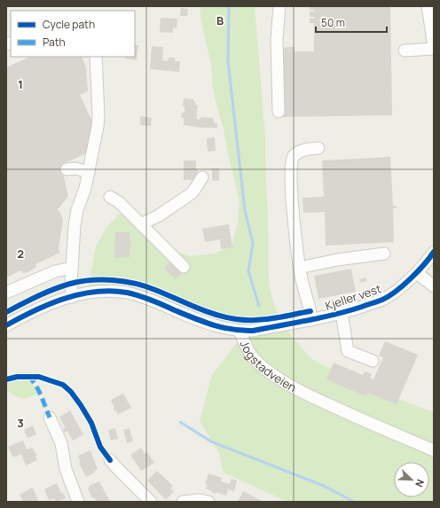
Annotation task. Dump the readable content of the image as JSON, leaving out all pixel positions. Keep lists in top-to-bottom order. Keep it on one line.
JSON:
{"streets":{"street":["Kjeller vest","Jogstadveien"]},"crossings":[["Kjeller vest","Jogstadveien"]],"legend":["Cycle path","Path"],"scale_bar":"50 m","north":"bottom right","grid":{"columns":["B"],"rows":["1","2","3"]}}
